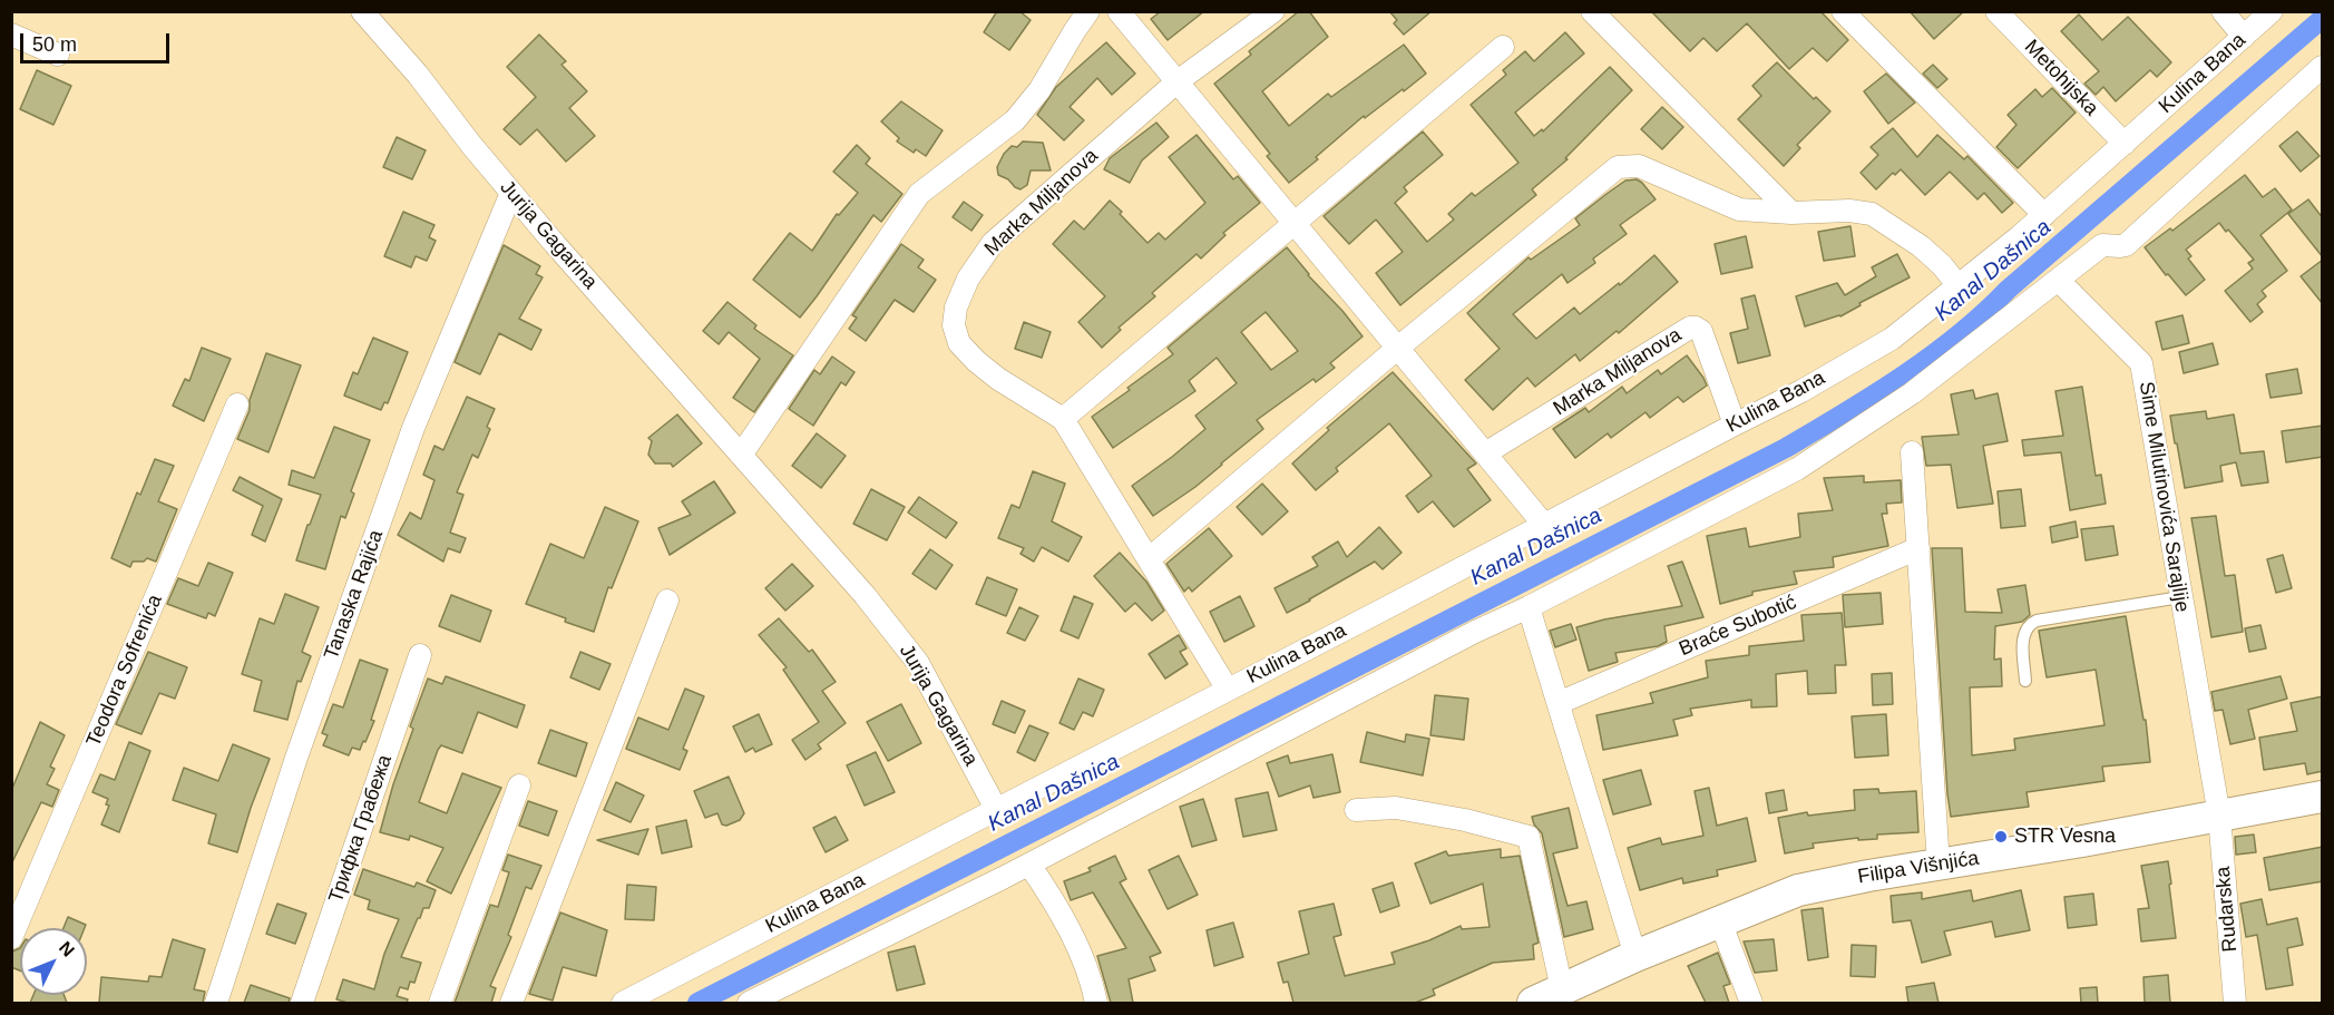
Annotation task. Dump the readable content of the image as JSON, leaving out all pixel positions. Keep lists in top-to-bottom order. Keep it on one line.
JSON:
{"streets":{"main road":["Filipa Višnjića"],"street":["Kulina Bana","Metohijska","Marka Miljanova","Jurija Gagarina","Sime Milutinovića Sarajlije","Tanaska Rajića","Braće Subotić","Teodora Sofrenića","Трифка Грабежа","Rudarska"]},"crossings":[["Kulina Bana","Metohijska"],["Kulina Bana","Marka Miljanova"],["Kulina Bana","Jurija Gagarina"],["Jurija Gagarina","Tanaska Rajića"],["Sime Milutinovića Sarajlije","Filipa Višnjića"],["Sime Milutinovića Sarajlije","Rudarska"],["Filipa Višnjića","Rudarska"]],"water":["Kanal Dašnica"],"places":["STR Vesna"],"scale_bar":"50 m","north":"top right"}
